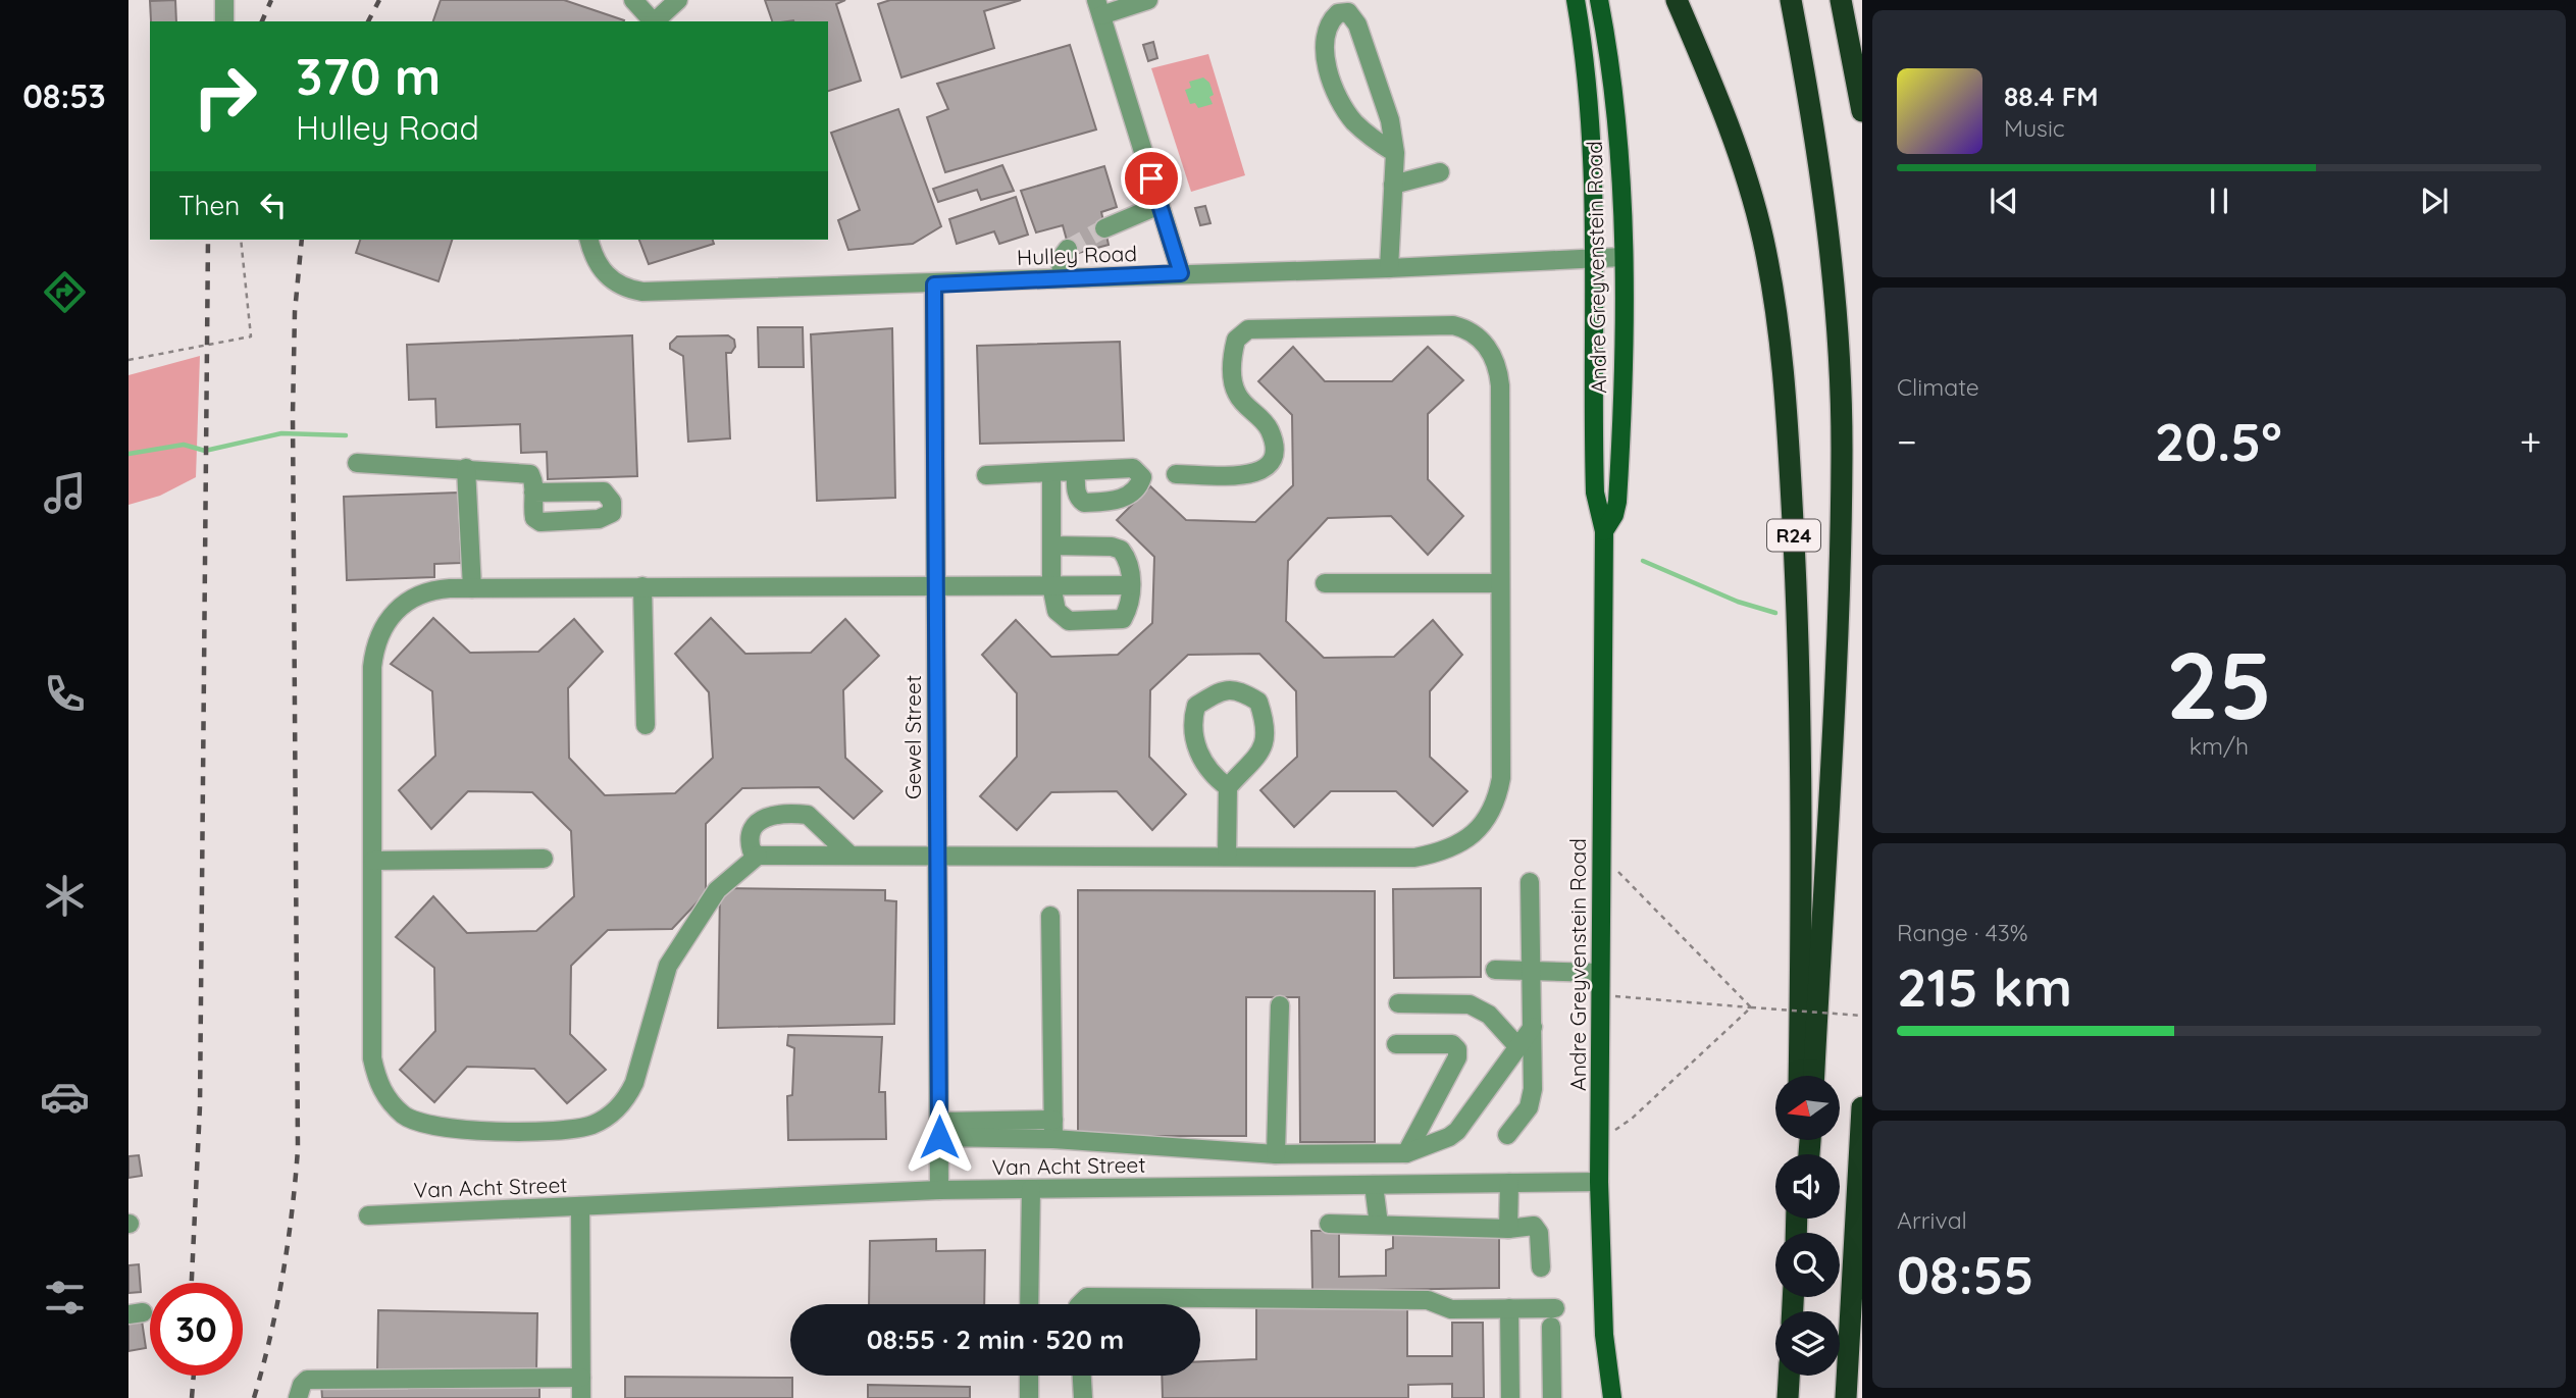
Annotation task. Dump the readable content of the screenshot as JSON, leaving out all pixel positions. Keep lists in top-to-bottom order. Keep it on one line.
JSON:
{"streets":{"highway":["R24"],"main road":["Andre Greyvenstein Road"],"street":["Hulley Road","Gewel Street","Van Acht Street"]},"crossings":[["Hulley Road","Andre Greyvenstein Road"],["Hulley Road","Gewel Street"],["Andre Greyvenstein Road","Van Acht Street"],["Gewel Street","Van Acht Street"]],"north":"left","page":{"tabs":"08:53","turn":["370 m","Hulley Road"],"song":["88.4 FM","Music"],"then":"Then","tile":["Climate",["25","km/h"],["Range · 43%","215 km"],["Arrival","08:55"]],"heat":["−","20.5°","+"],"limit":"30","trip":"08:55 · 2 min · 520 m"}}
